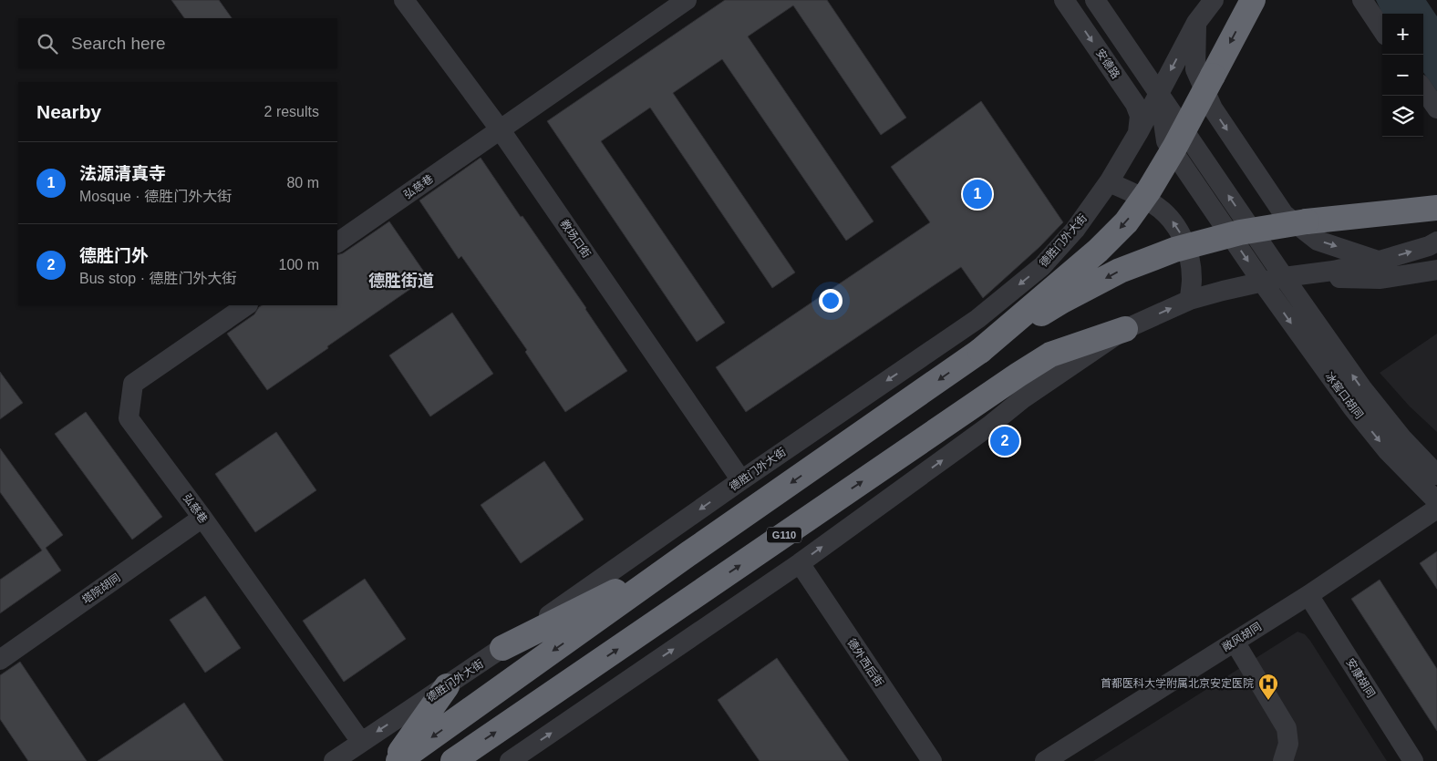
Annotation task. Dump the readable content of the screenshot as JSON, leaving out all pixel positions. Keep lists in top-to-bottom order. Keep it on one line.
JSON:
{"streets":{"highway":["G110"],"street":["安德路","弘慈巷","教场口街","德胜门外大街","冰窖口胡同","塔院胡同","敞风胡同","德外西后街","安康胡同"]},"crossings":[["安德路","德胜门外大街"],["弘慈巷","教场口街"],["弘慈巷","德胜门外大街"],["弘慈巷","塔院胡同"],["教场口街","德胜门外大街"],["德胜门外大街","冰窖口胡同"],["敞风胡同","安康胡同"]],"districts":["德胜街道"],"places":{"hospital":["首都医科大学附属北京安定医院"]},"page":{"map_buttons":["+","−"],"search":"Search here","heading":["Nearby","2 results"],"list":[{"mark":"1","name":"法源清真寺","note":"Mosque · 德胜门外大街","value":"80 m"},{"mark":"2","name":"德胜门外","note":"Bus stop · 德胜门外大街","value":"100 m"}],"pins":["1","2"]}}
